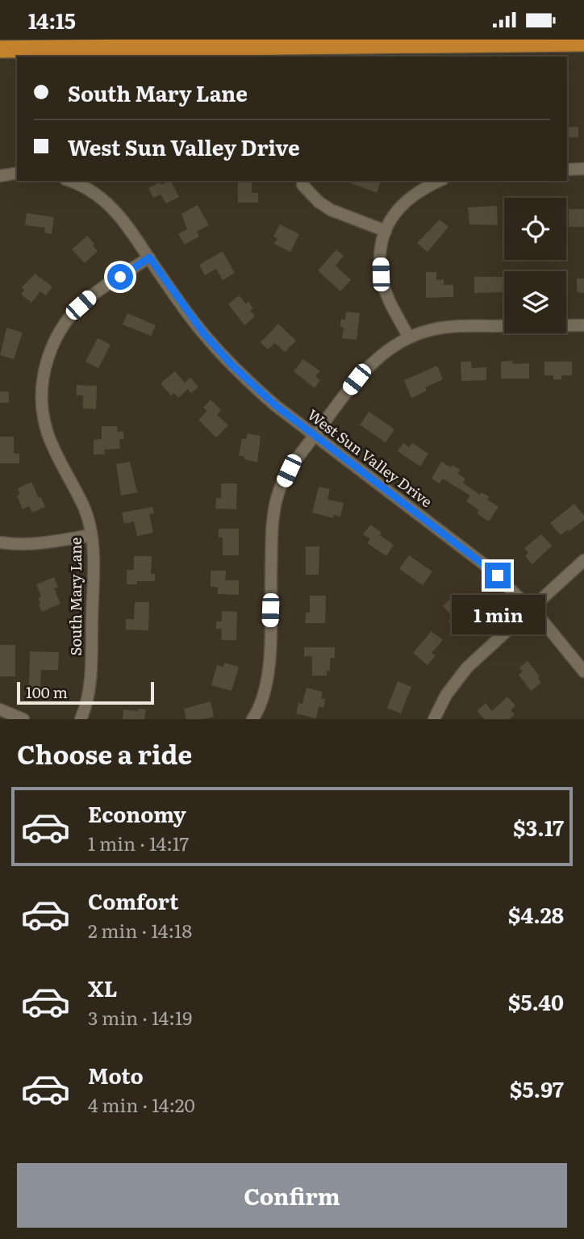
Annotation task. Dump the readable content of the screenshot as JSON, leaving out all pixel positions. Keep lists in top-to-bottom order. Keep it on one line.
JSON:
{"streets":{"street":["West Sun Valley Drive","South Mary Lane"]},"crossings":[["West Sun Valley Drive","South Mary Lane"]],"scale_bar":"100 m","page":{"status":"14:15","banner":["South Mary Lane","West Sun Valley Drive"],"bubble":"1 min","scale":"100 m","heading":"Choose a ride","list":[{"name":"Economy","note":"1 min · 14:17","value":"$3.17"},{"name":"Comfort","note":"2 min · 14:18","value":"$4.28"},{"name":"XL","note":"3 min · 14:19","value":"$5.40"},{"name":"Moto","note":"4 min · 14:20","value":"$5.97"}],"buttons":"Confirm"}}
